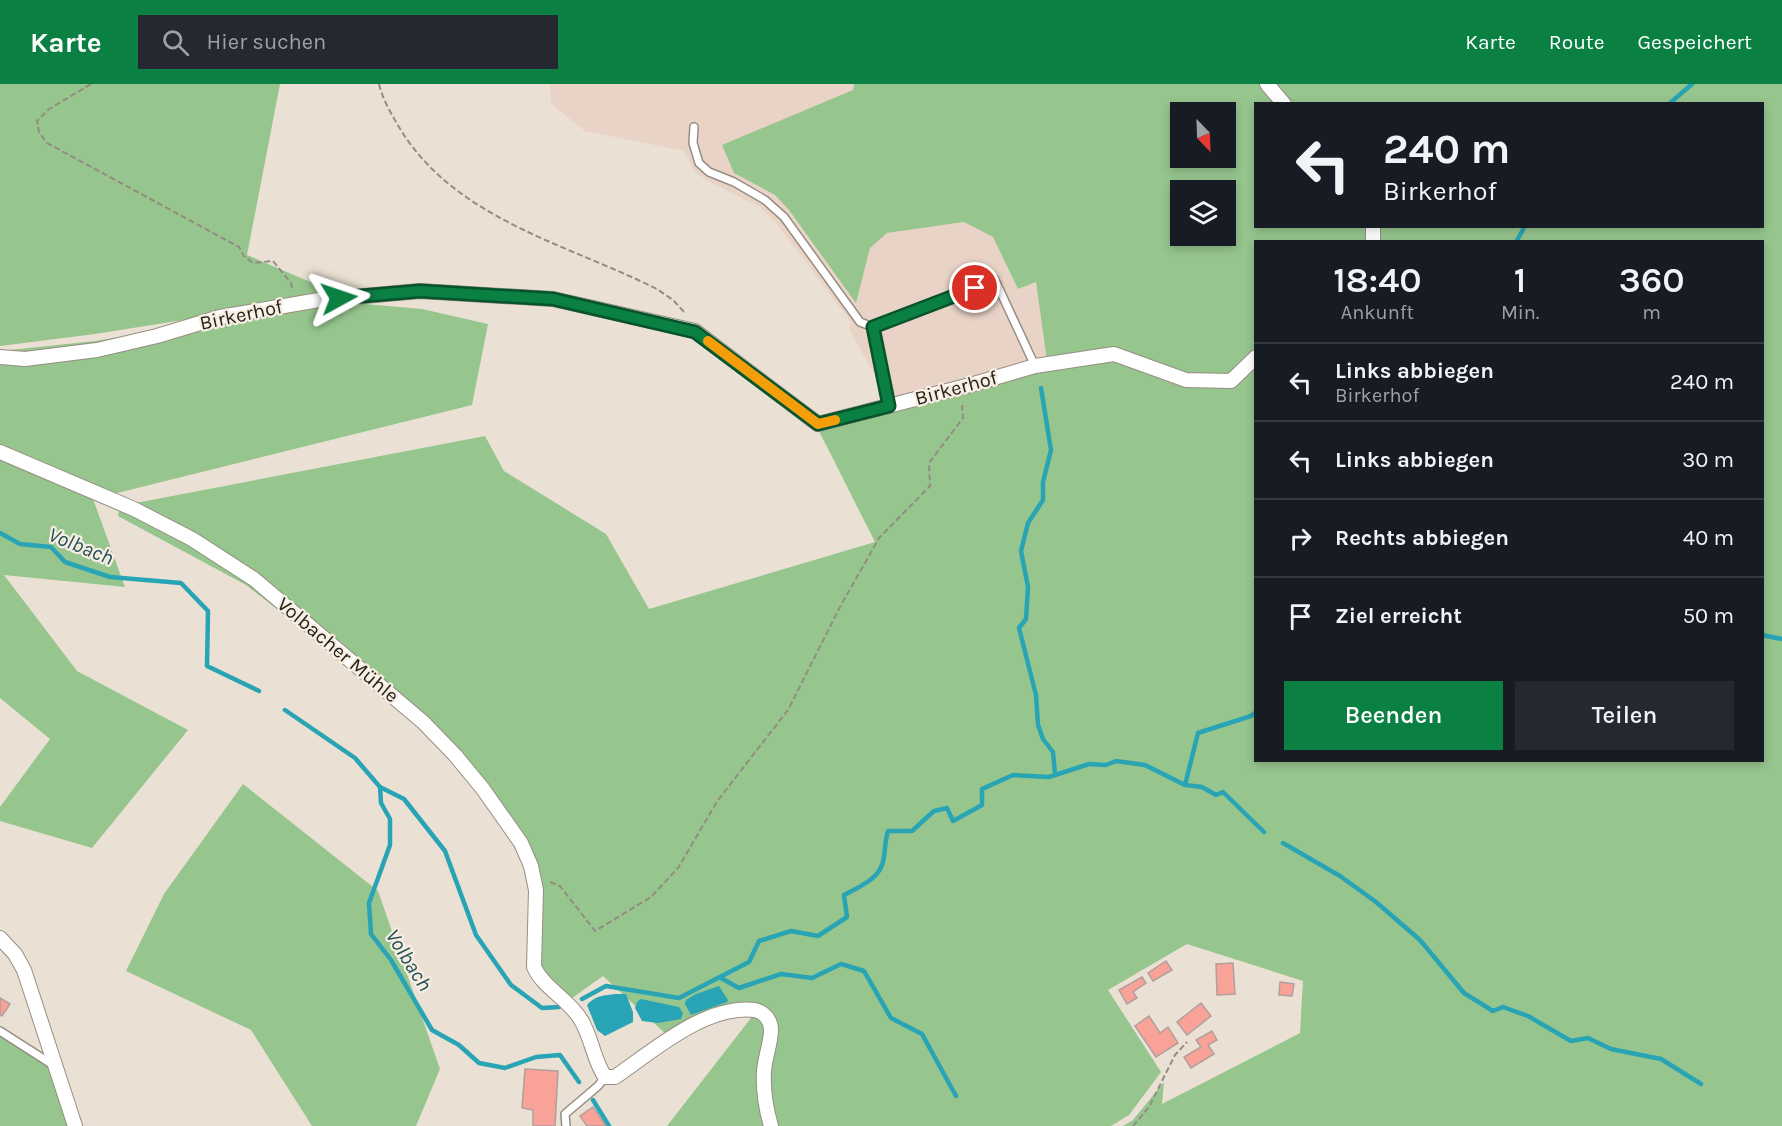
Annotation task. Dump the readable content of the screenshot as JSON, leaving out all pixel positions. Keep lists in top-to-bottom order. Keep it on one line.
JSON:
{"streets":{"street":["Birkerhof","Volbacher Mühle"]},"water":["Volbach"],"north":"bottom right","page":{"header":"Karte","search":"Hier suchen","nav":["Karte","Route","Gespeichert"],"turn":["240 m","Birkerhof"],"eta":["18:40","Ankunft","1","Min.","360","m"],"list":[{"name":"Links abbiegen","note":"Birkerhof","value":"240 m"},{"name":"Links abbiegen","value":"30 m"},{"name":"Rechts abbiegen","value":"40 m"},{"name":"Ziel erreicht","value":"50 m"}],"buttons":["Beenden","Teilen"]}}
